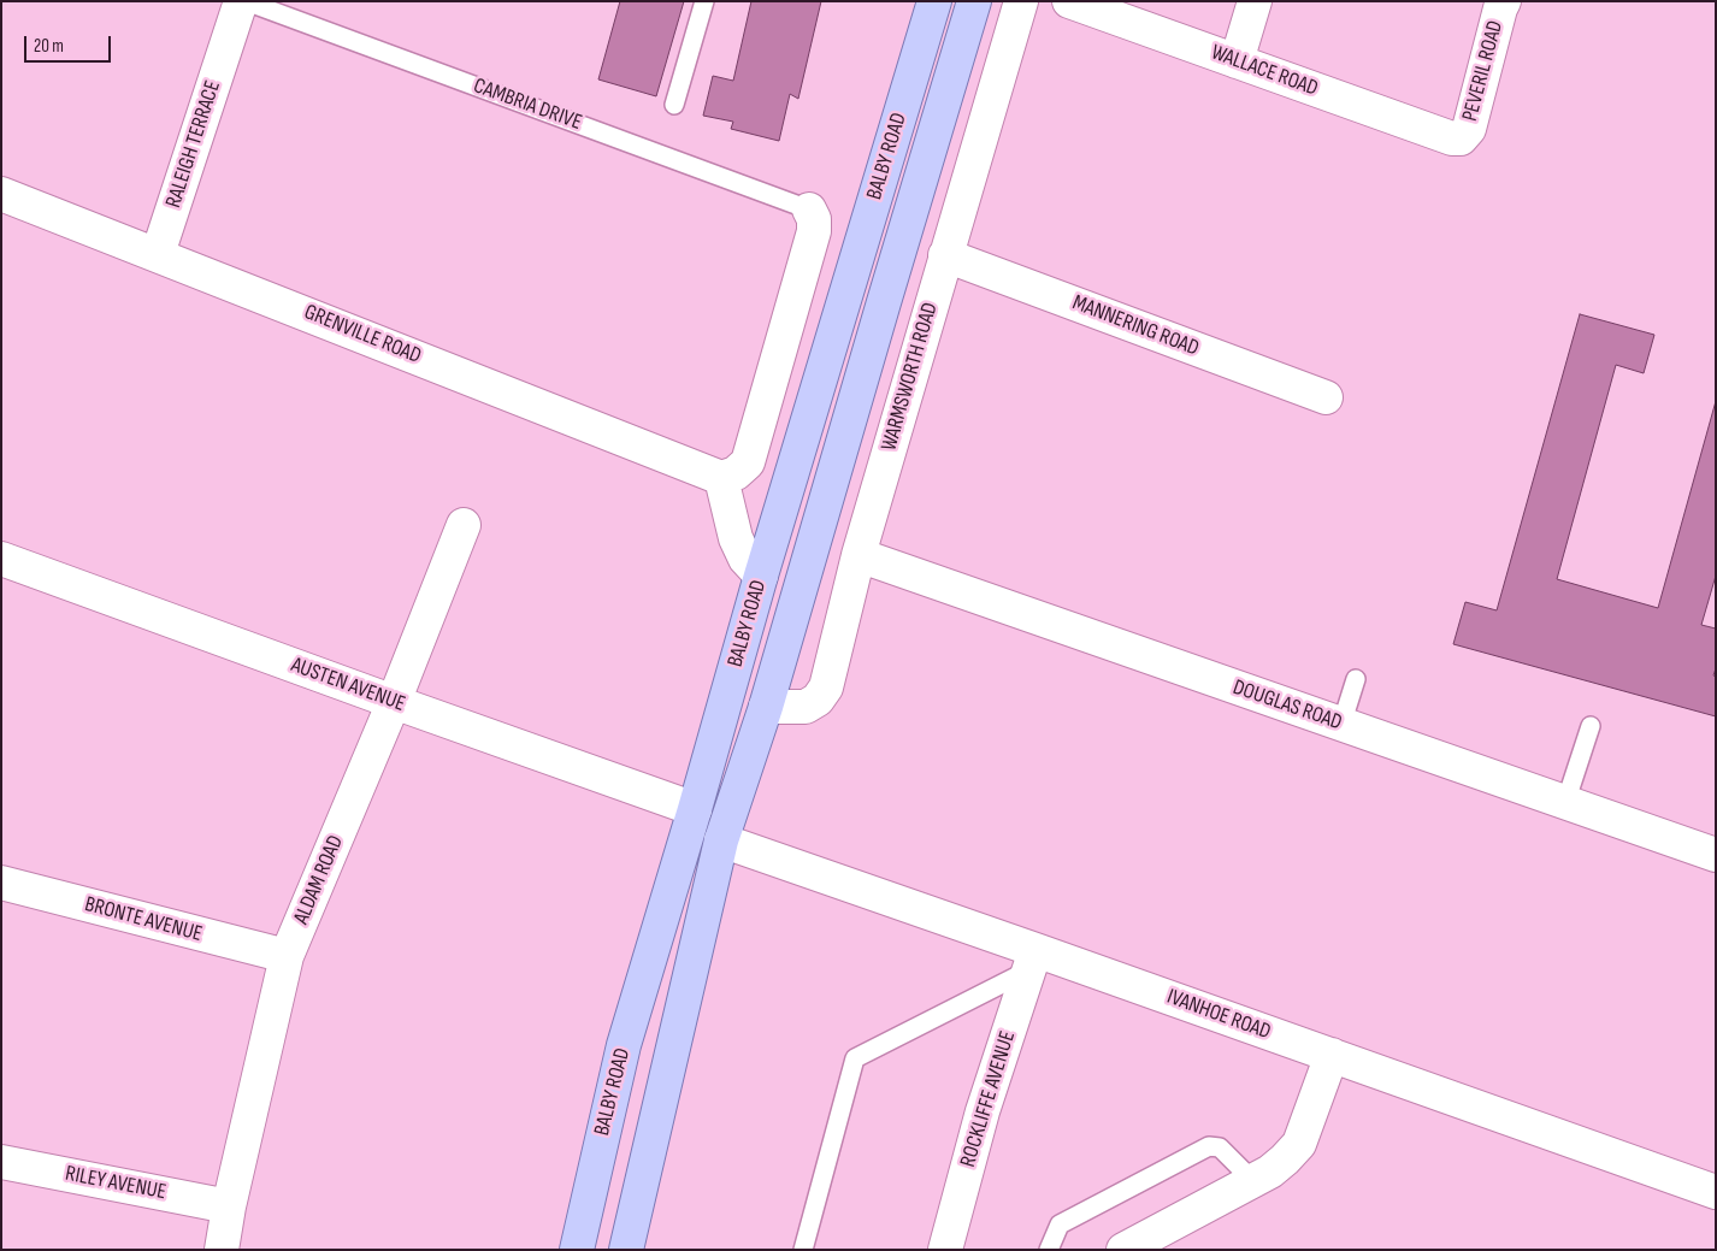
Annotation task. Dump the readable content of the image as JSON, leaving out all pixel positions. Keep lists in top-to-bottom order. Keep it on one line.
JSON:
{"streets":{"main road":["BALBY ROAD"],"street":["WALLACE ROAD","PEVERIL ROAD","RALEIGH TERRACE","MANNERING ROAD","GRENVILLE ROAD","WARMSWORTH ROAD","AUSTEN AVENUE","DOUGLAS ROAD","ALDAM ROAD","BRONTE AVENUE","IVANHOE ROAD","ROCKLIFFE AVENUE","RILEY AVENUE"],"lane":["CAMBRIA DRIVE"]},"crossings":[["WALLACE ROAD","PEVERIL ROAD"],["CAMBRIA DRIVE","RALEIGH TERRACE"],["RALEIGH TERRACE","GRENVILLE ROAD"],["BALBY ROAD","WARMSWORTH ROAD"],["BALBY ROAD","AUSTEN AVENUE"],["BALBY ROAD","IVANHOE ROAD"],["MANNERING ROAD","WARMSWORTH ROAD"],["WARMSWORTH ROAD","DOUGLAS ROAD"],["AUSTEN AVENUE","ALDAM ROAD"],["ALDAM ROAD","BRONTE AVENUE"],["ALDAM ROAD","RILEY AVENUE"],["IVANHOE ROAD","ROCKLIFFE AVENUE"]],"scale_bar":"20 m"}
